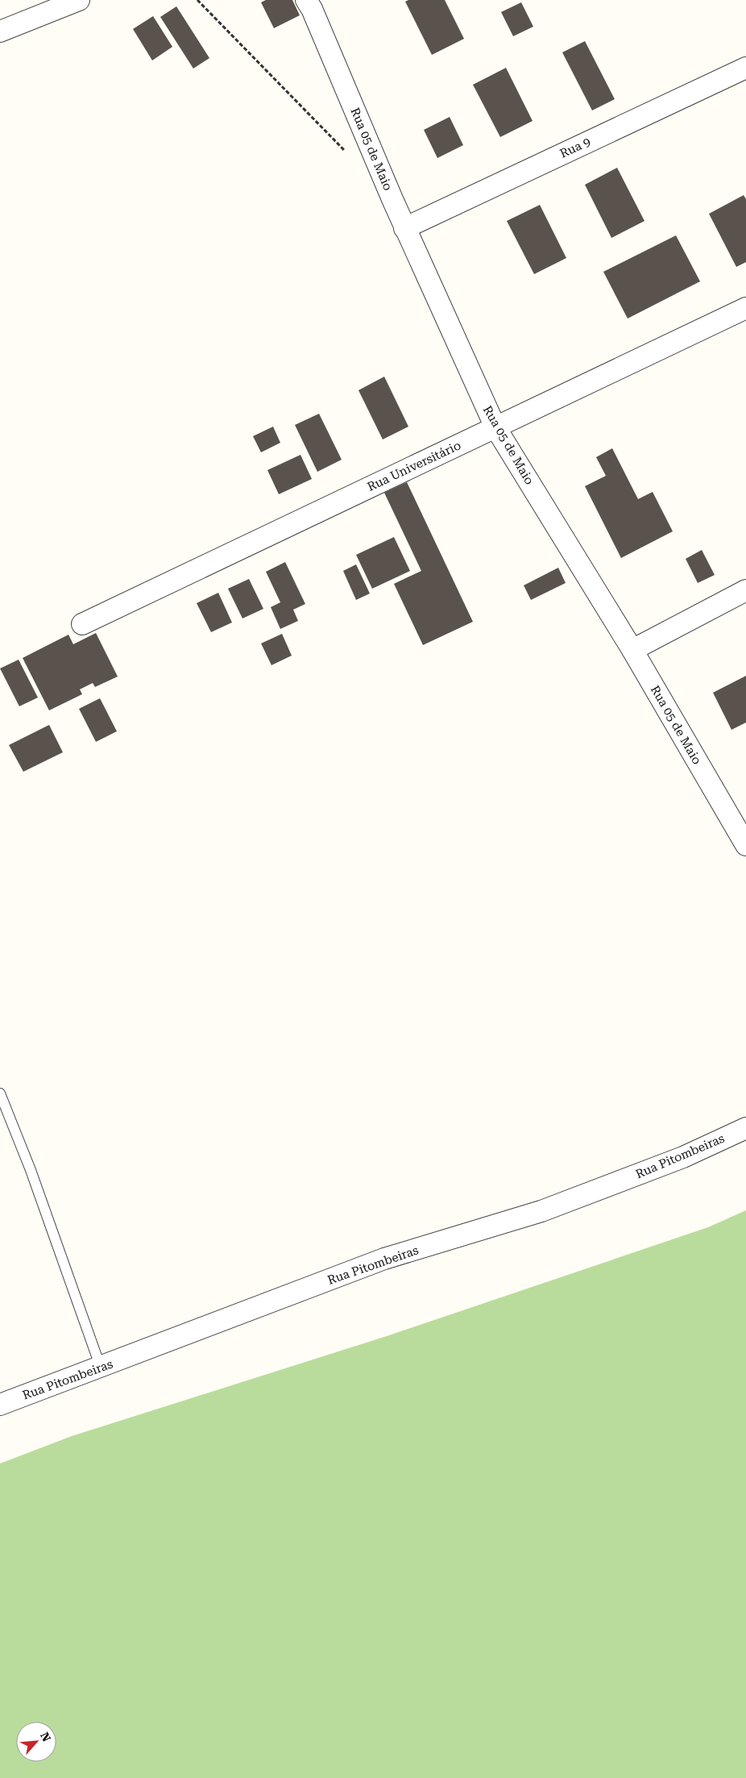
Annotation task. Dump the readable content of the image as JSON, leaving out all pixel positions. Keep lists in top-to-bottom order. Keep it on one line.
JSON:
{"streets":{"street":["Rua 9","Rua 05 de Maio","Rua Universitário","Rua Pitombeiras"]},"crossings":[["Rua 9","Rua 05 de Maio"],["Rua 05 de Maio","Rua Universitário"]],"north":"top right"}
